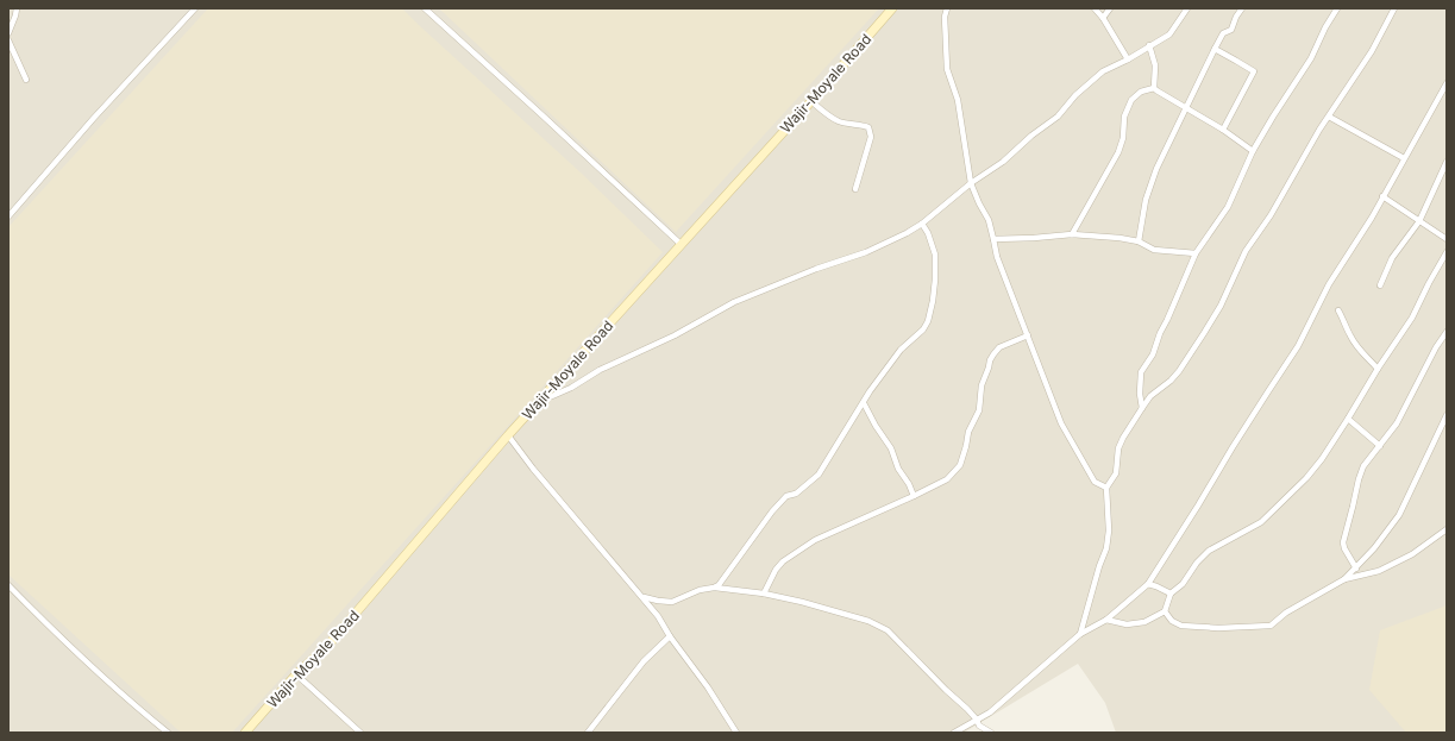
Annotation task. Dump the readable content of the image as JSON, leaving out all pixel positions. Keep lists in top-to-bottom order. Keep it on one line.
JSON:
{"streets":{"main road":["Wajir-Moyale Road"]}}
